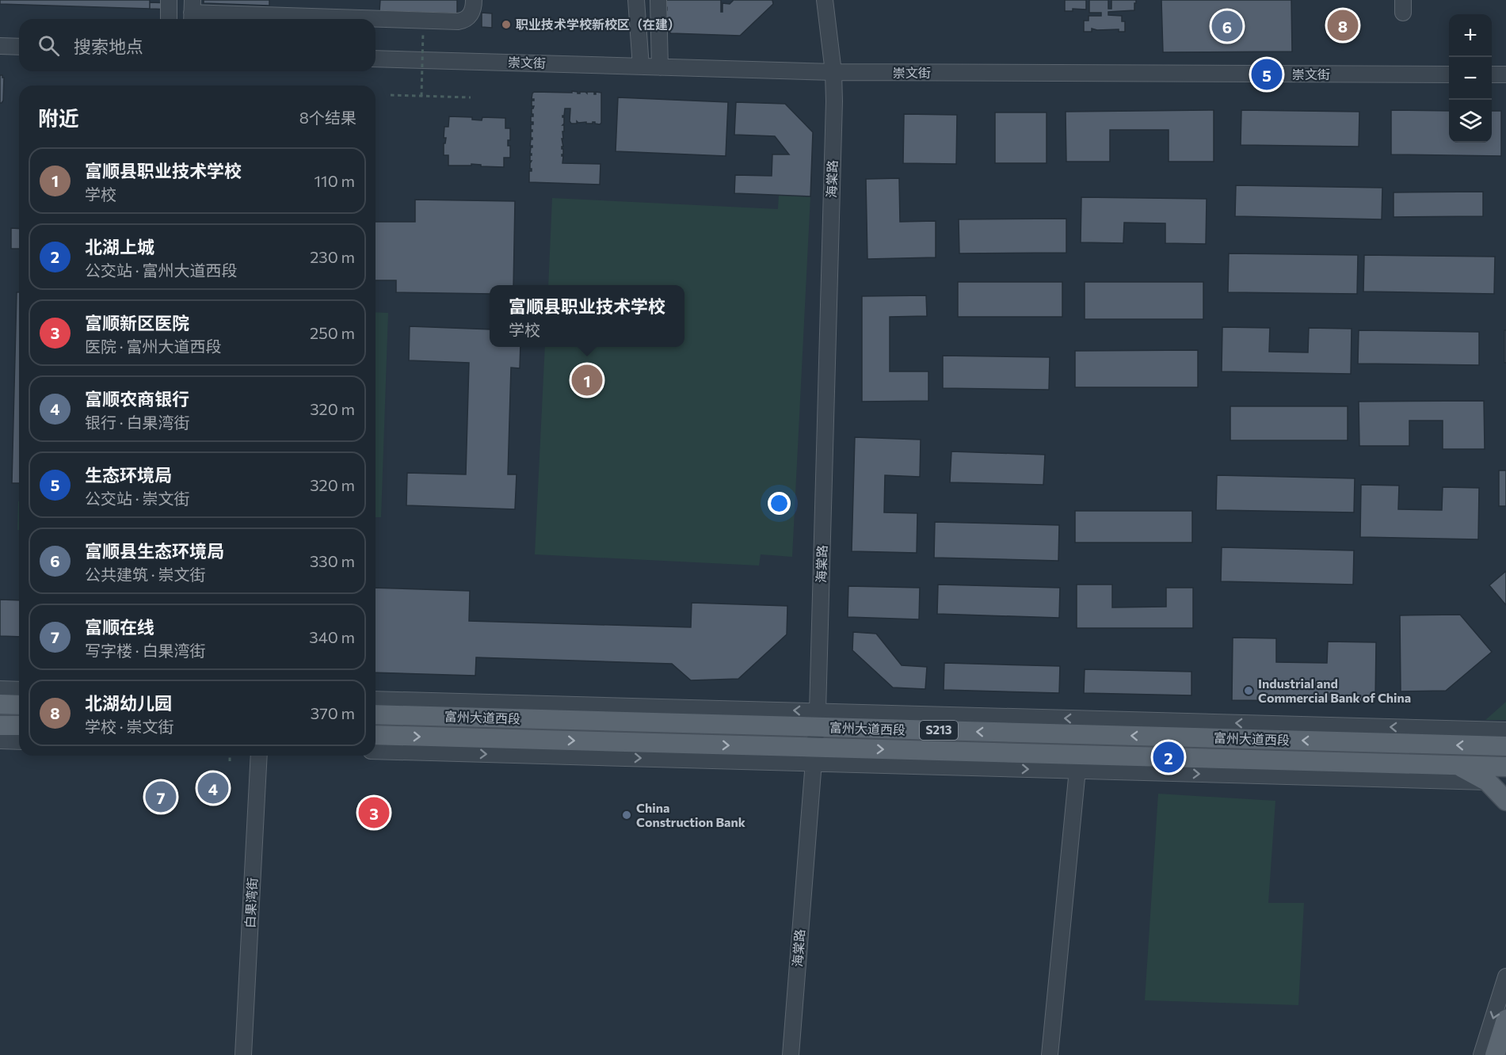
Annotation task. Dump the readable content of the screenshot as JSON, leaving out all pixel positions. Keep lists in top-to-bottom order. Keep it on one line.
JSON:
{"streets":{"main road":["富州大道西段","S213"],"street":["崇文街","海棠路","白果湾街"]},"crossings":[["崇文街","海棠路"],["海棠路","富州大道西段"]],"places":["职业技术学校新校区（在建）","Industrial and Commercial Bank of China","China Construction Bank"],"page":{"pins":["8","6","5","1","2","4","7","3"],"map_buttons":["+","−"],"search":"搜索地点","heading":["附近","8个结果"],"list":[{"mark":"1","name":"富顺县职业技术学校","note":"学校","value":"110 m"},{"mark":"2","name":"北湖上城","note":"公交站 · 富州大道西段","value":"230 m"},{"mark":"3","name":"富顺新区医院","note":"医院 · 富州大道西段","value":"250 m"},{"mark":"4","name":"富顺农商银行","note":"银行 · 白果湾街","value":"320 m"},{"mark":"5","name":"生态环境局","note":"公交站 · 崇文街","value":"320 m"},{"mark":"6","name":"富顺县生态环境局","note":"公共建筑 · 崇文街","value":"330 m"},{"mark":"7","name":"富顺在线","note":"写字楼 · 白果湾街","value":"340 m"},{"mark":"8","name":"北湖幼儿园","note":"学校 · 崇文街","value":"370 m"}],"popup":["富顺县职业技术学校","学校"]}}
